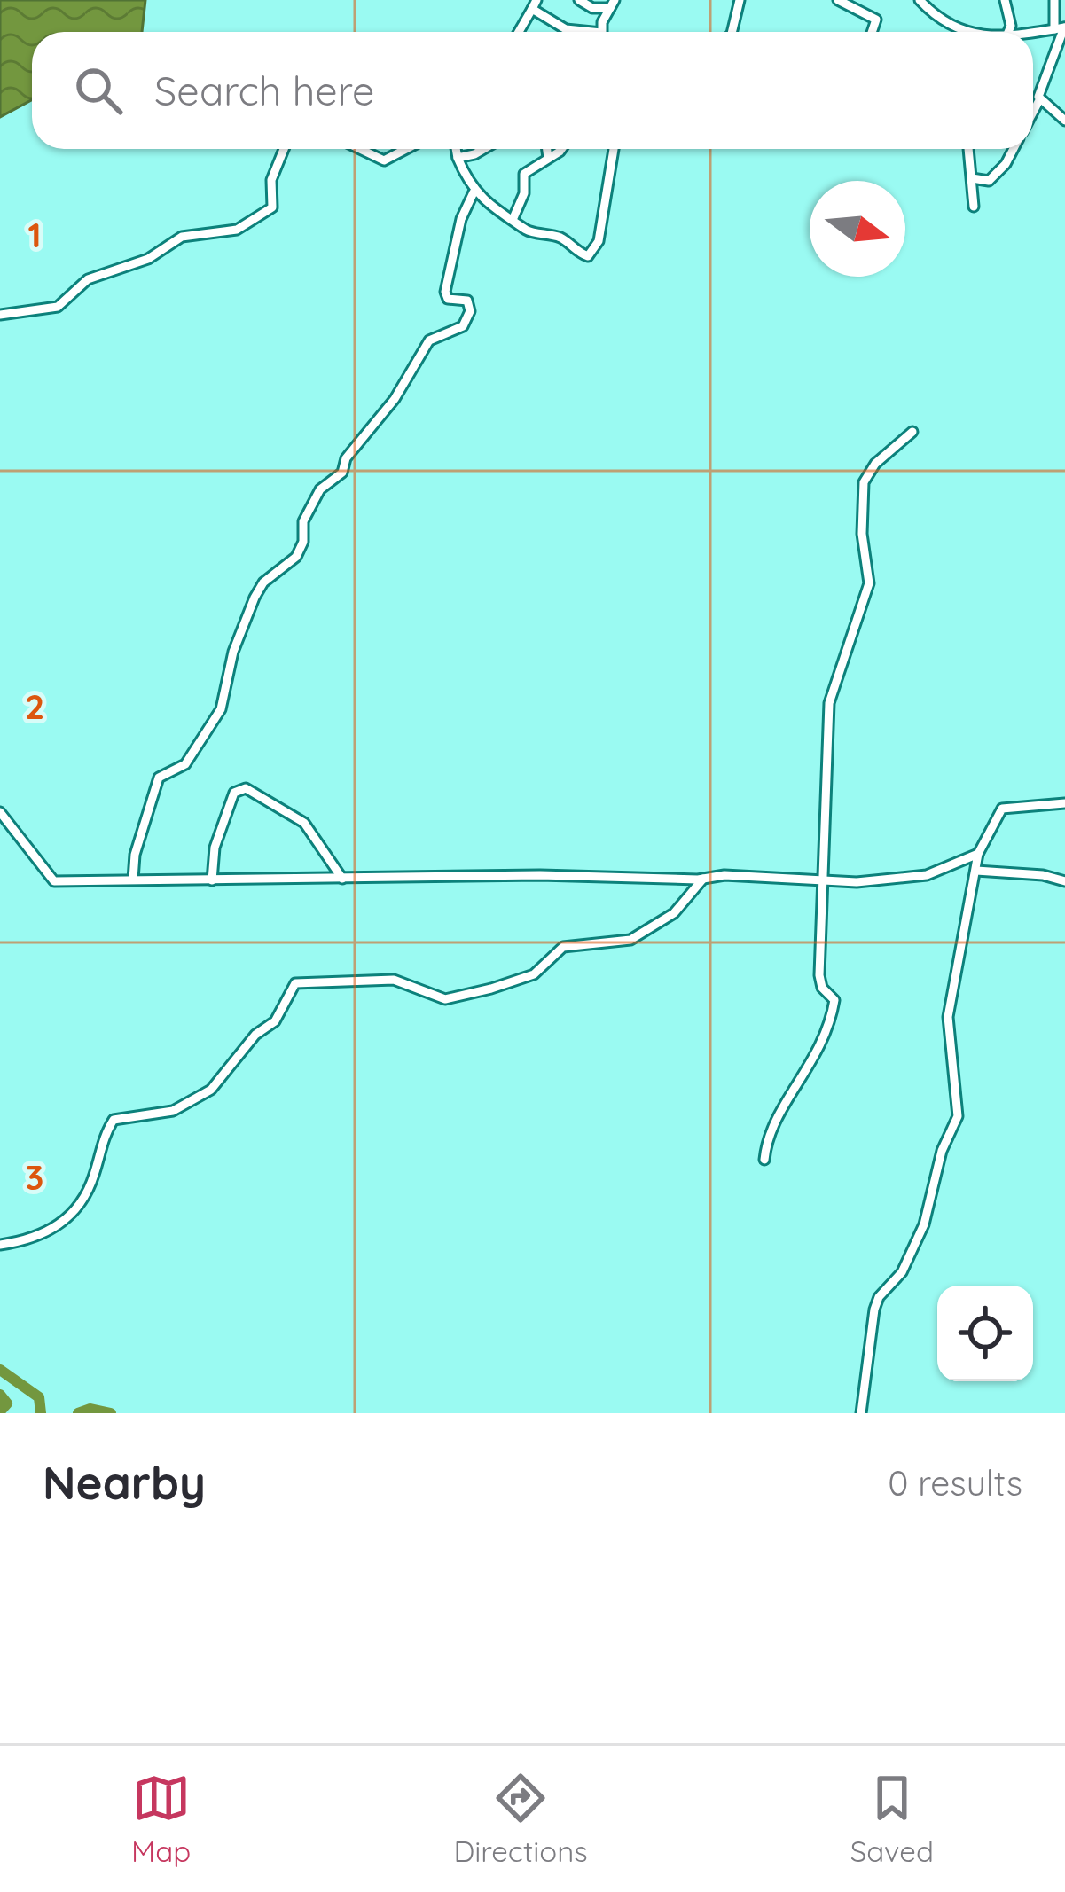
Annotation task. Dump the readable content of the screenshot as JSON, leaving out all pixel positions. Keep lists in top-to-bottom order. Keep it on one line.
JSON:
{"north":"right","page":{"search":"Search here","heading":["Nearby","0 results"],"nav":["Map","Directions","Saved"]},"grid":{"rows":["1","2","3"]}}
